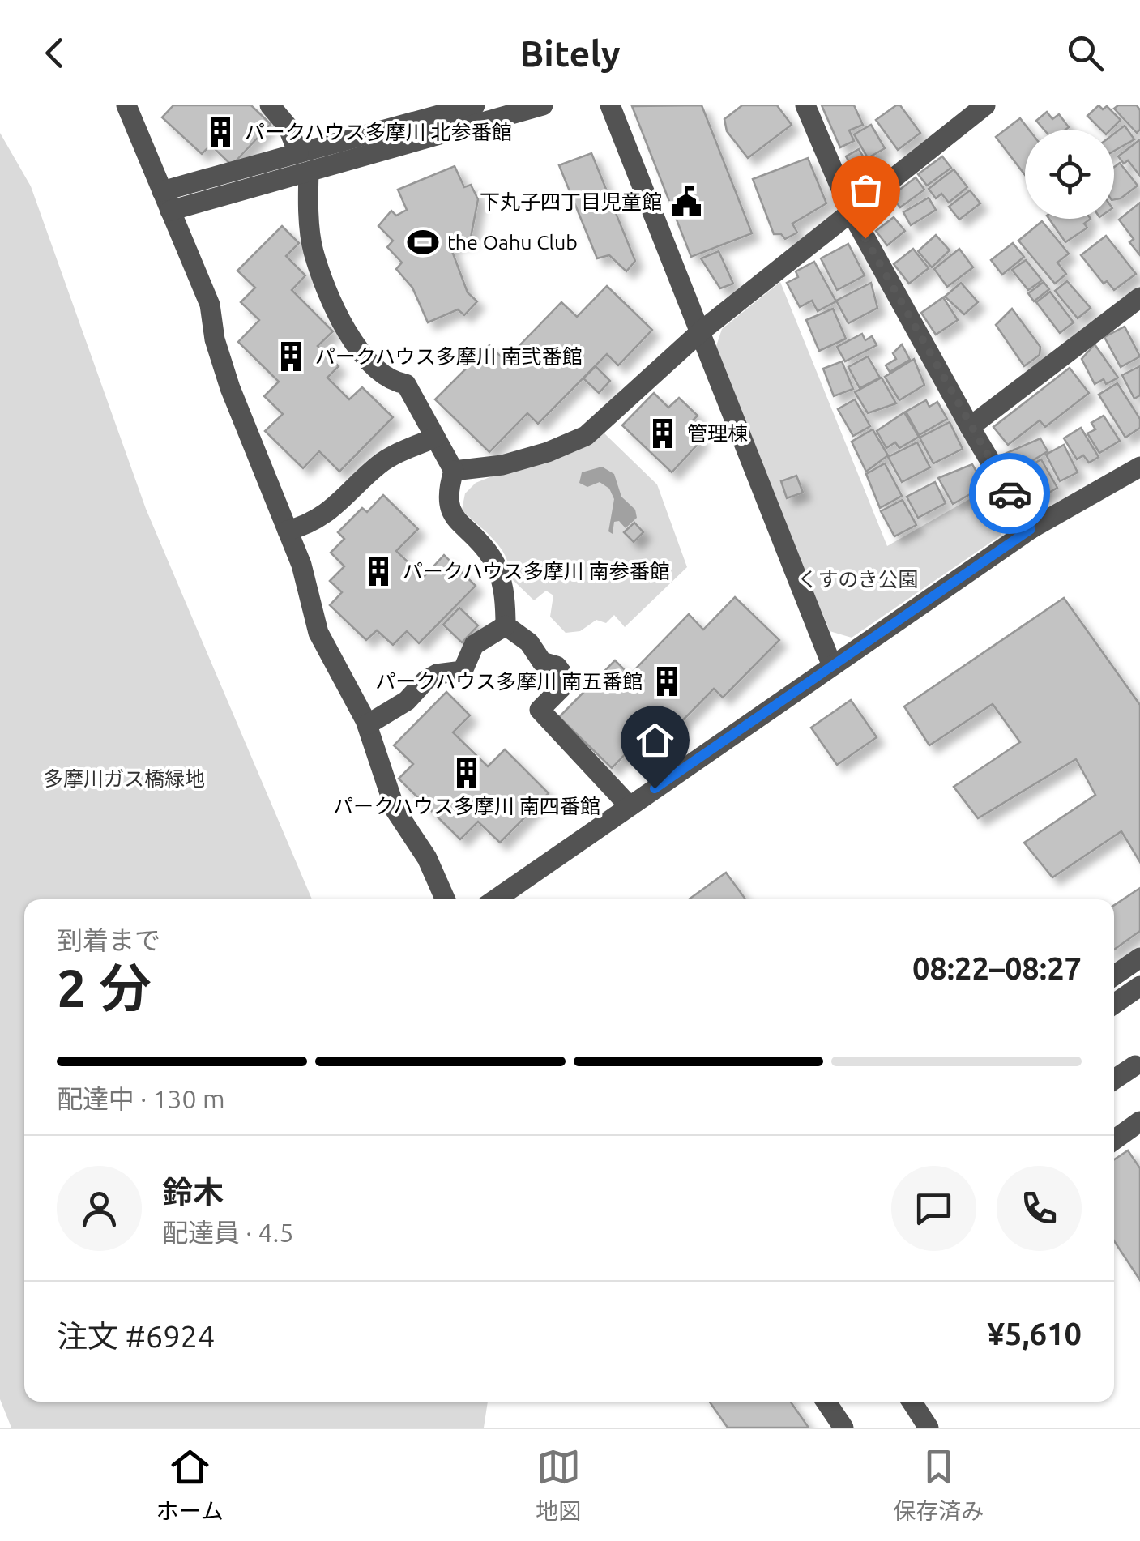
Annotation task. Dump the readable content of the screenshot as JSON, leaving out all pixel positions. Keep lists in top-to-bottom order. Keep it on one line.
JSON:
{"parks":["くすのき公園","多摩川ガス橋緑地"],"places":{"building":["パークハウス多摩川 北参番館","パークハウス多摩川 南弐番館","管理棟","パークハウス多摩川 南参番館","パークハウス多摩川 南五番館","パークハウス多摩川 南四番館"],"public building":["下丸子四丁目児童館"],"sports":["the Oahu Club"]},"page":{"header":"Bitely","heading":["2 分","到着まで","08:22–08:27"],"panel":["鈴木","配達員 · 4.5","注文 #6924","¥5,610"],"bar":"配達中 · 130 m","tabs":["ホーム","地図","保存済み"]}}
